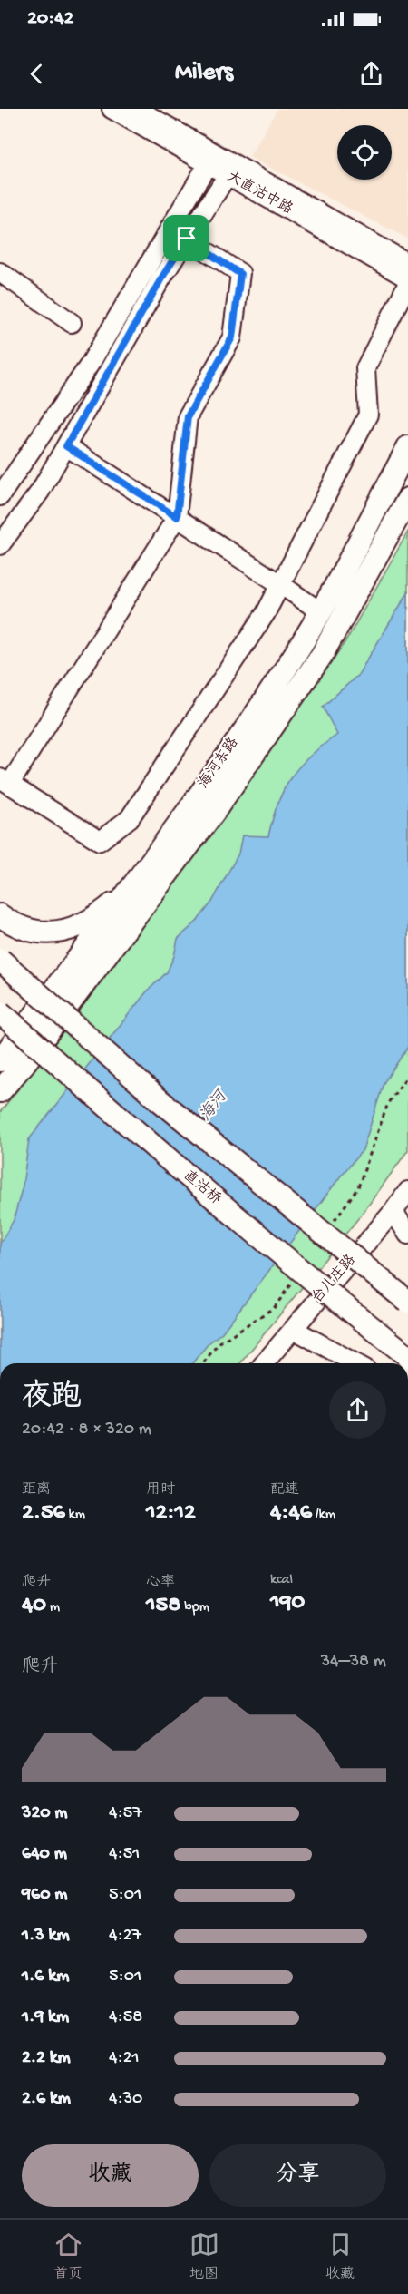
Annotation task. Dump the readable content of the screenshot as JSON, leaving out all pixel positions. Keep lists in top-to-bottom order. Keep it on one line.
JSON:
{"streets":{"main road":["海河东路","直沽桥"],"street":["大直沽中路","台儿庄路"]},"water":["海河"],"page":{"status":"20:42","header":"Milers","heading":["夜跑","20:42 · 8 × 320 m"],"stats":[["距离","2.56 km"],["用时","12:12"],["配速","4:46 /km"],["爬升","40 m"],["心率","158 bpm"],["kcal","190"]],"chart":["爬升","34–38 m"],"list":[{"name":"320 m","note":"4:57"},{"name":"640 m","note":"4:51"},{"name":"960 m","note":"5:01"},{"name":"1.3 km","note":"4:27"},{"name":"1.6 km","note":"5:01"},{"name":"1.9 km","note":"4:58"},{"name":"2.2 km","note":"4:21"},{"name":"2.6 km","note":"4:30"}],"buttons":["收藏","分享"],"tabs":["首页","地图","收藏"]}}
